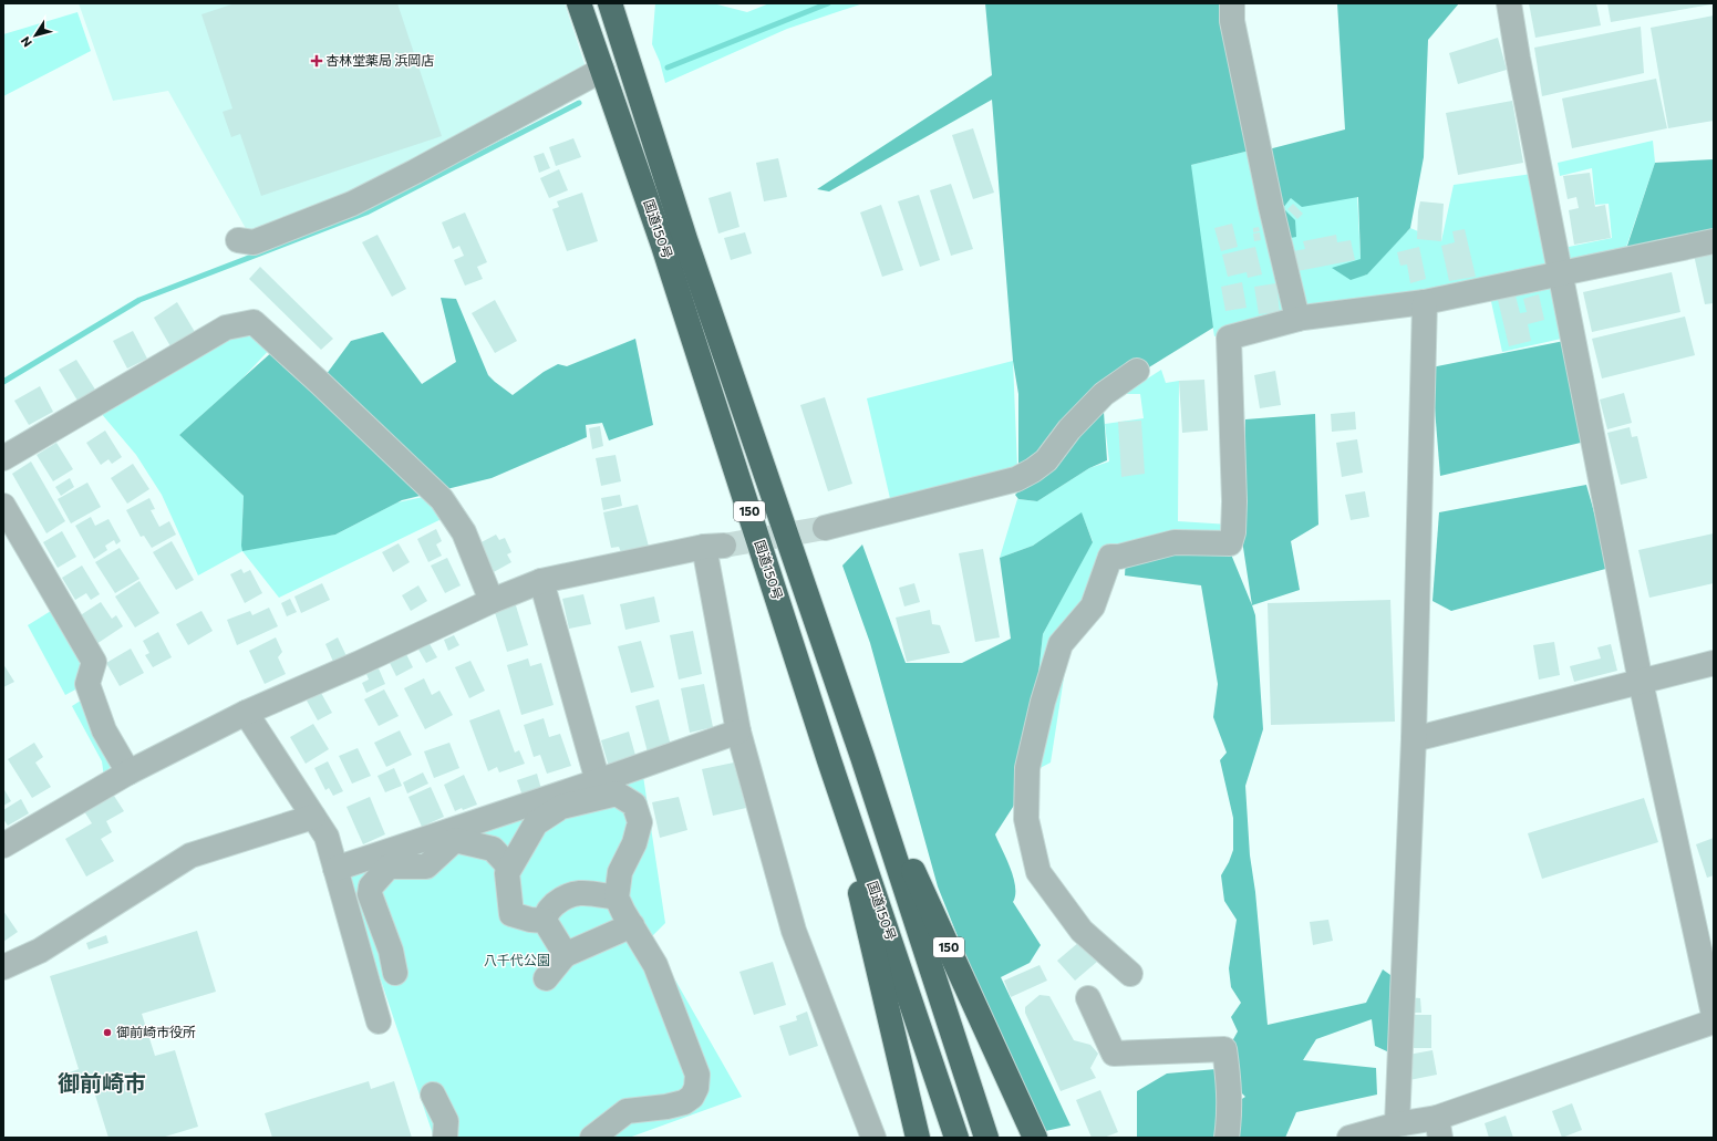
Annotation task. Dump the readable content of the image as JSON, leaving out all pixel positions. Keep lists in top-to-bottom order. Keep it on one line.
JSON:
{"streets":{"highway":["国道150号","150"]},"crossings":[["国道150号","150"]],"districts":["御前崎市"],"parks":["八千代公園"],"places":{"health":["杏林堂薬局 浜岡店"],"other":["御前崎市役所"]},"north":"bottom left"}
